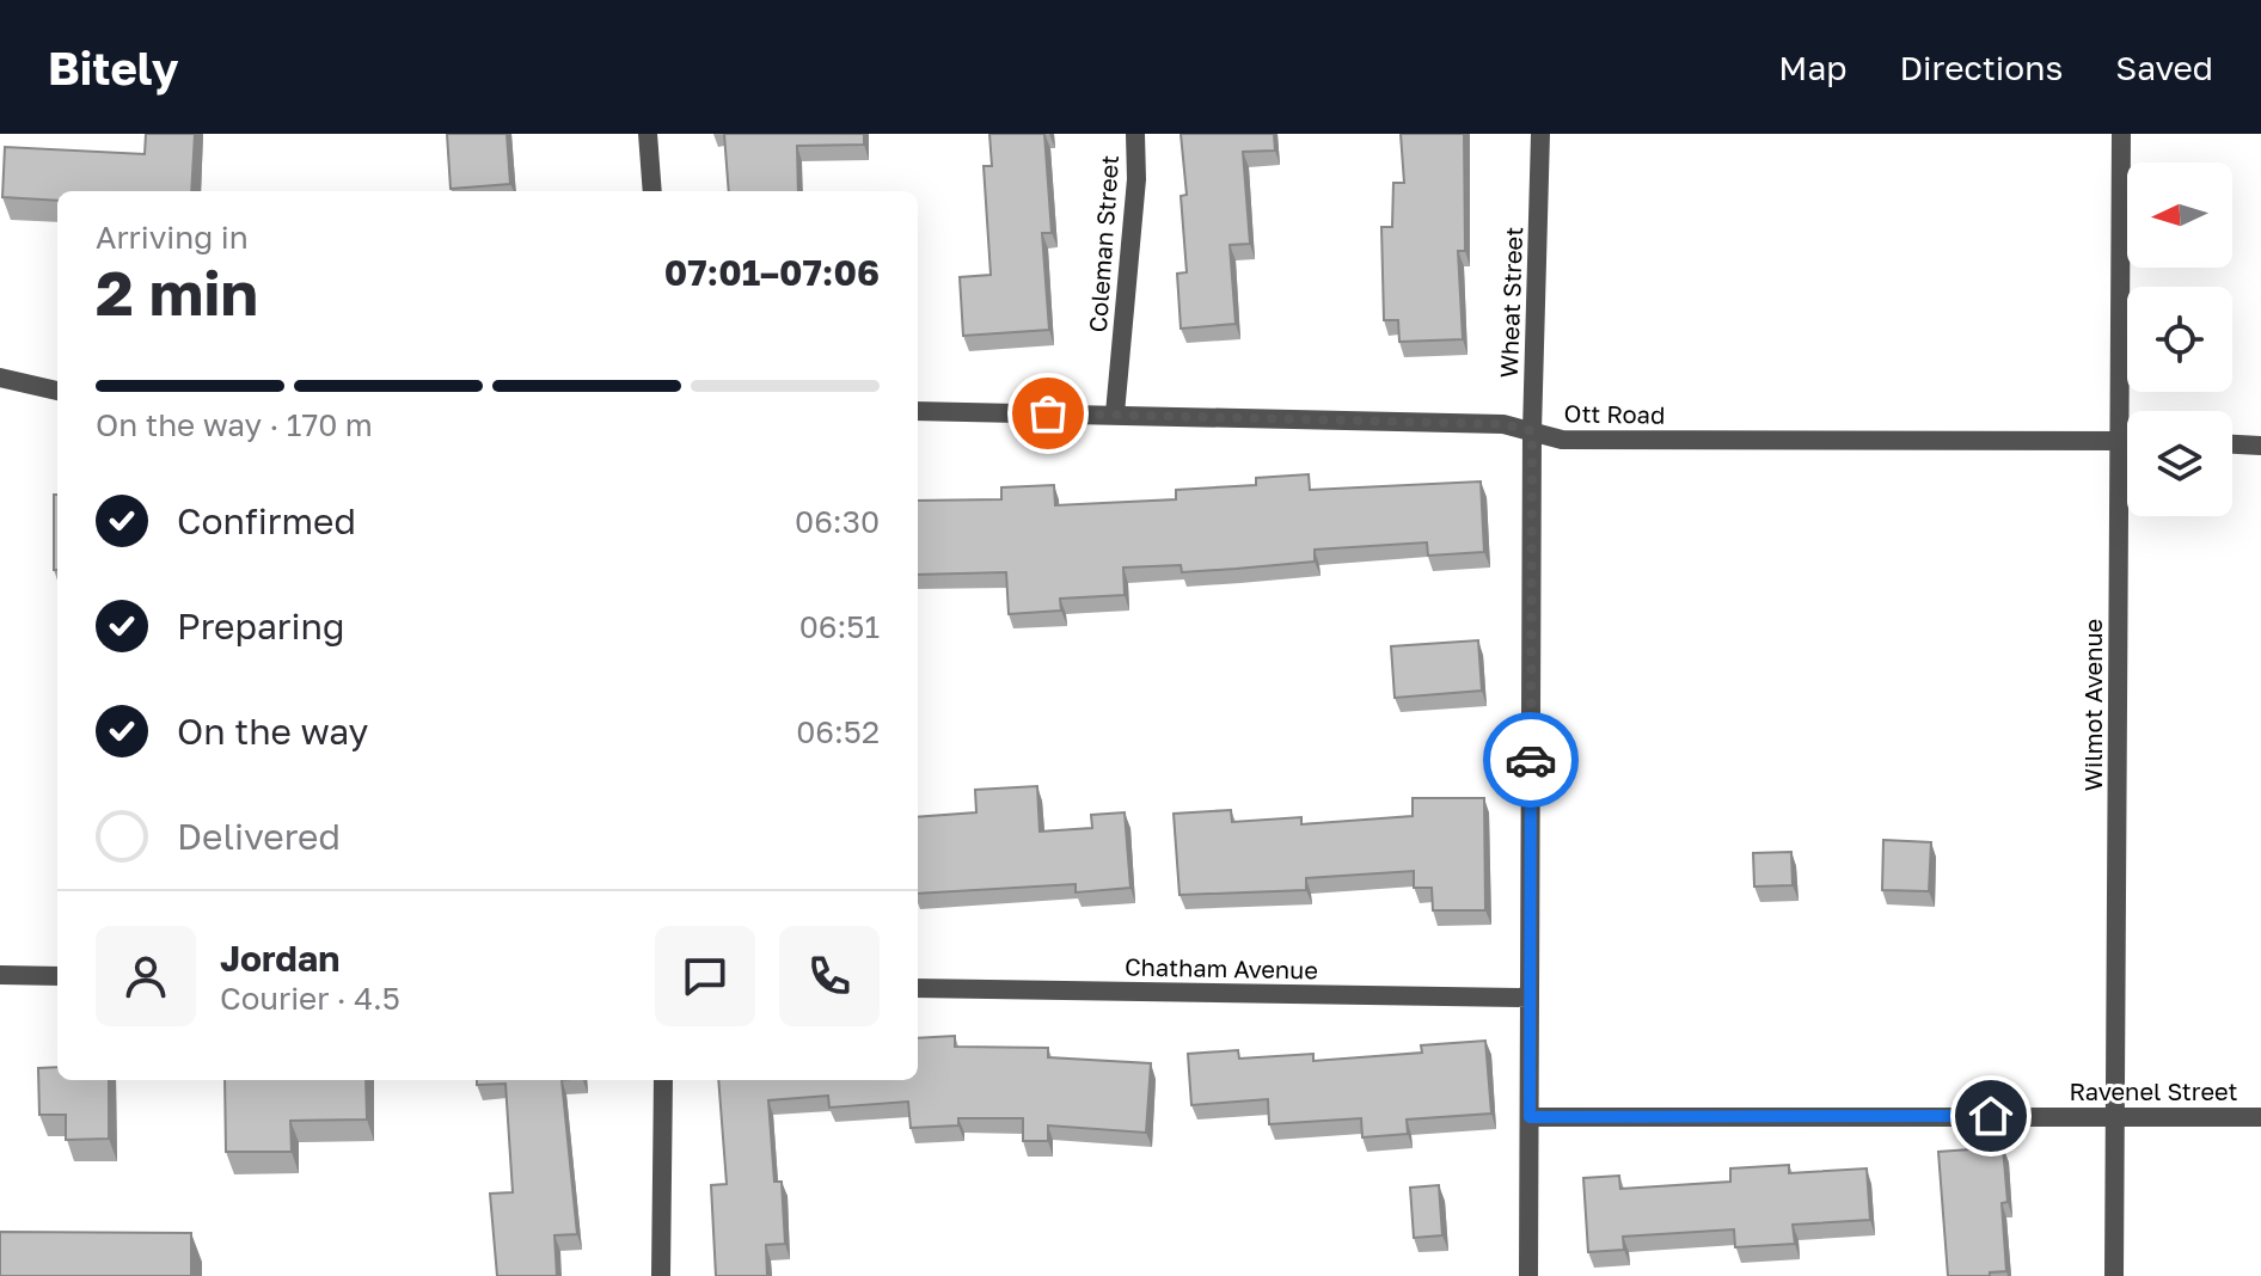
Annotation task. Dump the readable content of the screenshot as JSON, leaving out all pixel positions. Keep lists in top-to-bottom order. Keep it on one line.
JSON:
{"streets":{"street":["Coleman Street","Wheat Street","Ott Road","Wilmot Avenue","Chatham Avenue","Ravenel Street"]},"crossings":[["Coleman Street","Ott Road"],["Wheat Street","Ott Road"],["Wheat Street","Chatham Avenue"],["Wheat Street","Ravenel Street"],["Ott Road","Wilmot Avenue"],["Wilmot Avenue","Ravenel Street"]],"north":"left","page":{"header":"Bitely","nav":["Map","Directions","Saved"],"heading":["2 min","Arriving in","07:01–07:06"],"panel":["Jordan","Courier · 4.5"],"bar":"On the way · 170 m","list":[["Confirmed","06:30"],["Preparing","06:51"],["On the way","06:52"],"Delivered"]}}
